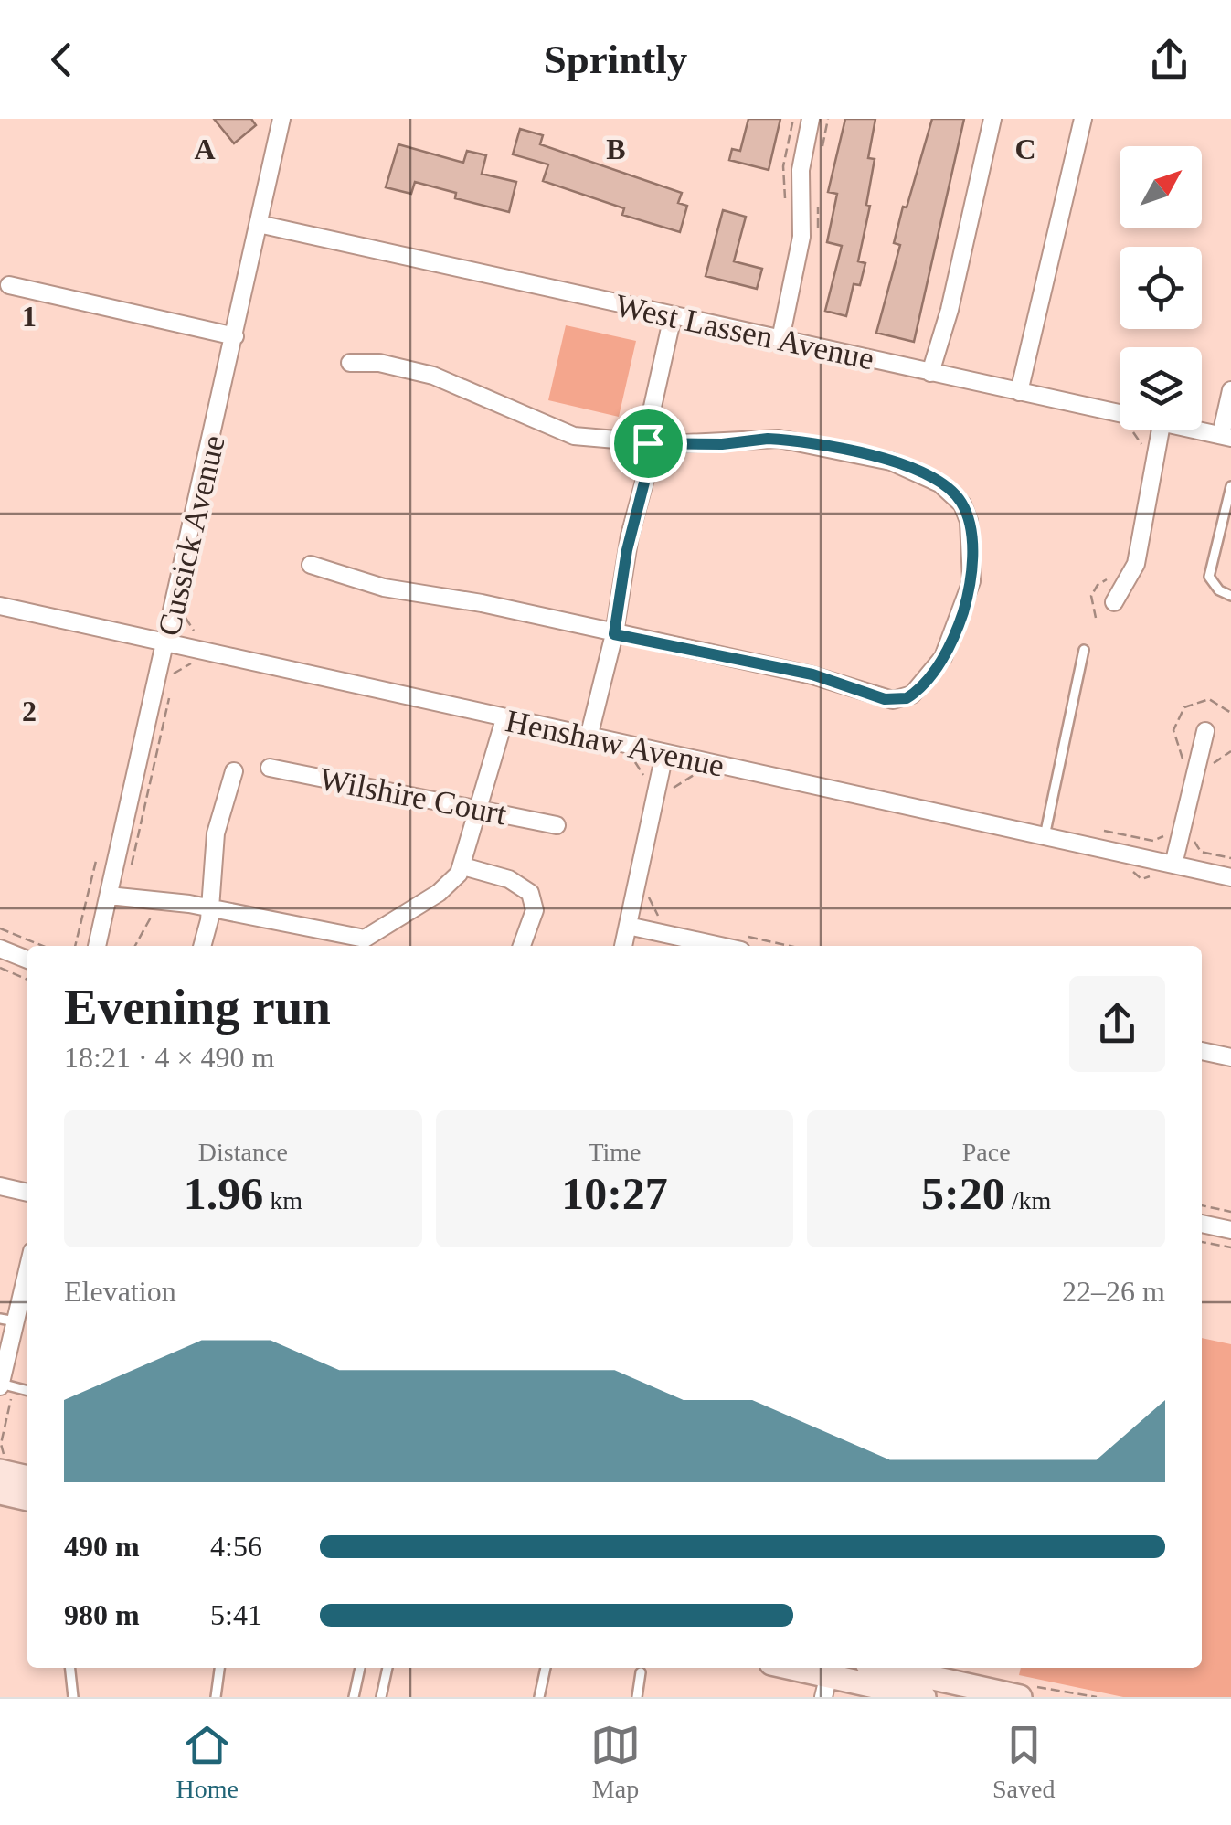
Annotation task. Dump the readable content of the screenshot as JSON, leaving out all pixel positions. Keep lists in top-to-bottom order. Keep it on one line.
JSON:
{"streets":{"street":["West Lassen Avenue","Cussick Avenue","Henshaw Avenue","Wilshire Court"]},"crossings":[["West Lassen Avenue","Cussick Avenue"],["Cussick Avenue","Henshaw Avenue"]],"north":"top right","page":{"header":"Sprintly","heading":["Evening run","18:21 · 4 × 490 m"],"stats":[["Distance","1.96 km"],["Time","10:27"],["Pace","5:20 /km"]],"chart":["Elevation","22–26 m"],"list":[{"name":"490 m","note":"4:56"},{"name":"980 m","note":"5:41"}],"tabs":["Home","Map","Saved"]},"grid":{"columns":["A","B","C"],"rows":["1","2"]}}
